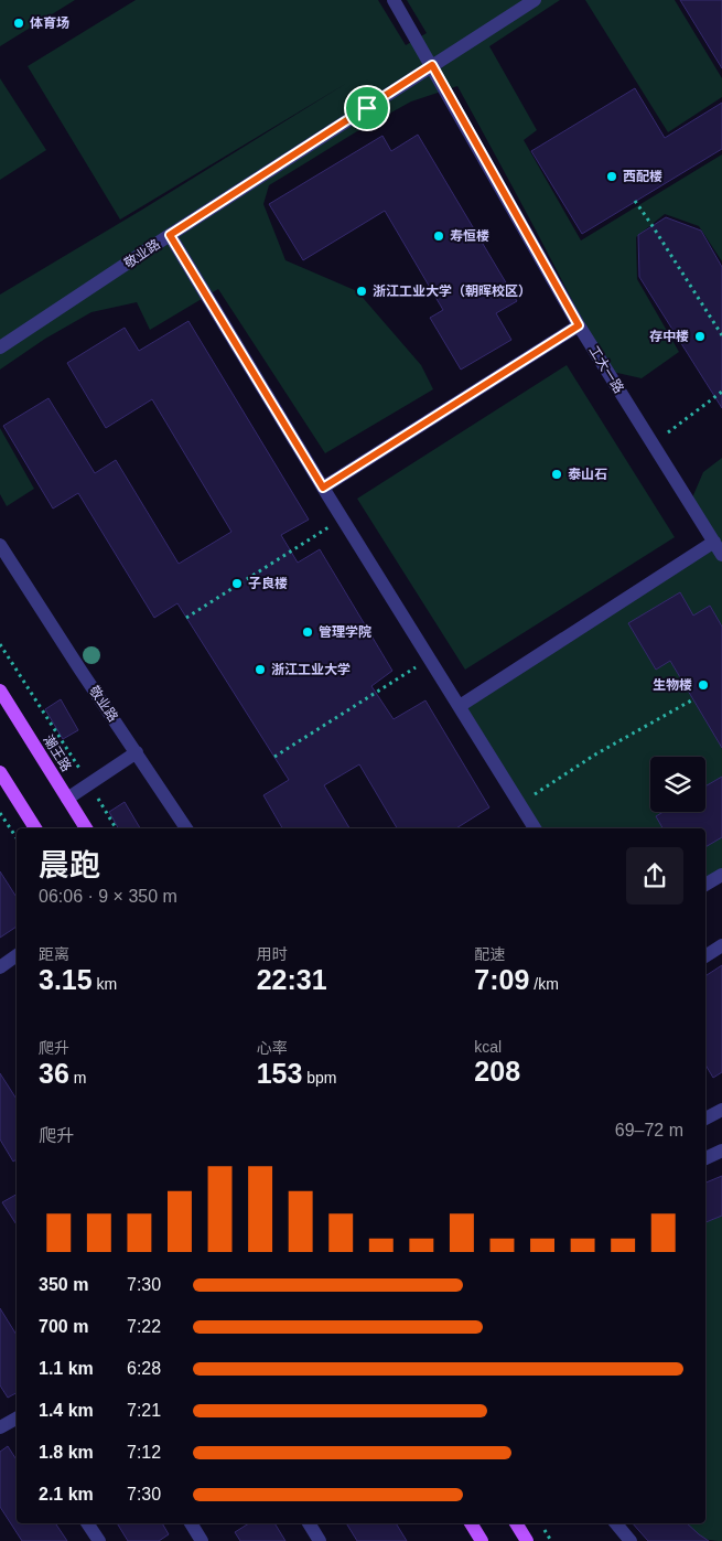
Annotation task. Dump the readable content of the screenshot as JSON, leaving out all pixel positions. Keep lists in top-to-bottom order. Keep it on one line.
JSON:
{"streets":{"main road":["潮王路"],"street":["敬业路","工大一路"]},"crossings":[["敬业路","工大一路"]],"places":["体育场","西配楼","寿恒楼","浙江工业大学（朝晖校区）","存中楼","泰山石","子良楼","管理学院","浙江工业大学","生物楼"],"page":{"heading":["晨跑","06:06 · 9 × 350 m"],"stats":[["距离","3.15 km"],["用时","22:31"],["配速","7:09 /km"],["爬升","36 m"],["心率","153 bpm"],["kcal","208"]],"chart":["爬升","69–72 m"],"list":[{"name":"350 m","note":"7:30"},{"name":"700 m","note":"7:22"},{"name":"1.1 km","note":"6:28"},{"name":"1.4 km","note":"7:21"},{"name":"1.8 km","note":"7:12"},{"name":"2.1 km","note":"7:30"}]}}
